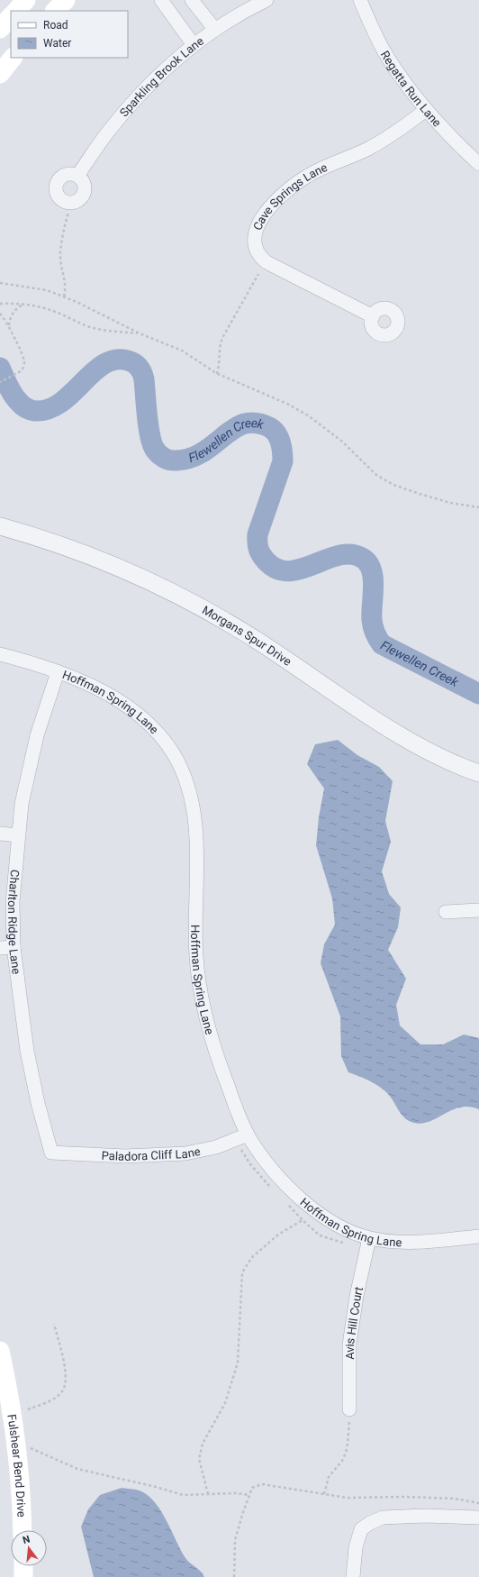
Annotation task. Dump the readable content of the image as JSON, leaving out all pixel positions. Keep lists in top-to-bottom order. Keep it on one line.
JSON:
{"streets":{"main road":["Fulshear Bend Drive"],"street":["Sparkling Brook Lane","Regatta Run Lane","Cave Springs Lane","Morgans Spur Drive","Hoffman Spring Lane","Charlton Ridge Lane","Paladora Cliff Lane","Avis Hill Court"]},"crossings":[["Regatta Run Lane","Cave Springs Lane"],["Hoffman Spring Lane","Charlton Ridge Lane"],["Hoffman Spring Lane","Paladora Cliff Lane"],["Hoffman Spring Lane","Avis Hill Court"],["Charlton Ridge Lane","Paladora Cliff Lane"]],"water":["Flewellen Creek"],"legend":["Road","Water"],"north":"top"}
